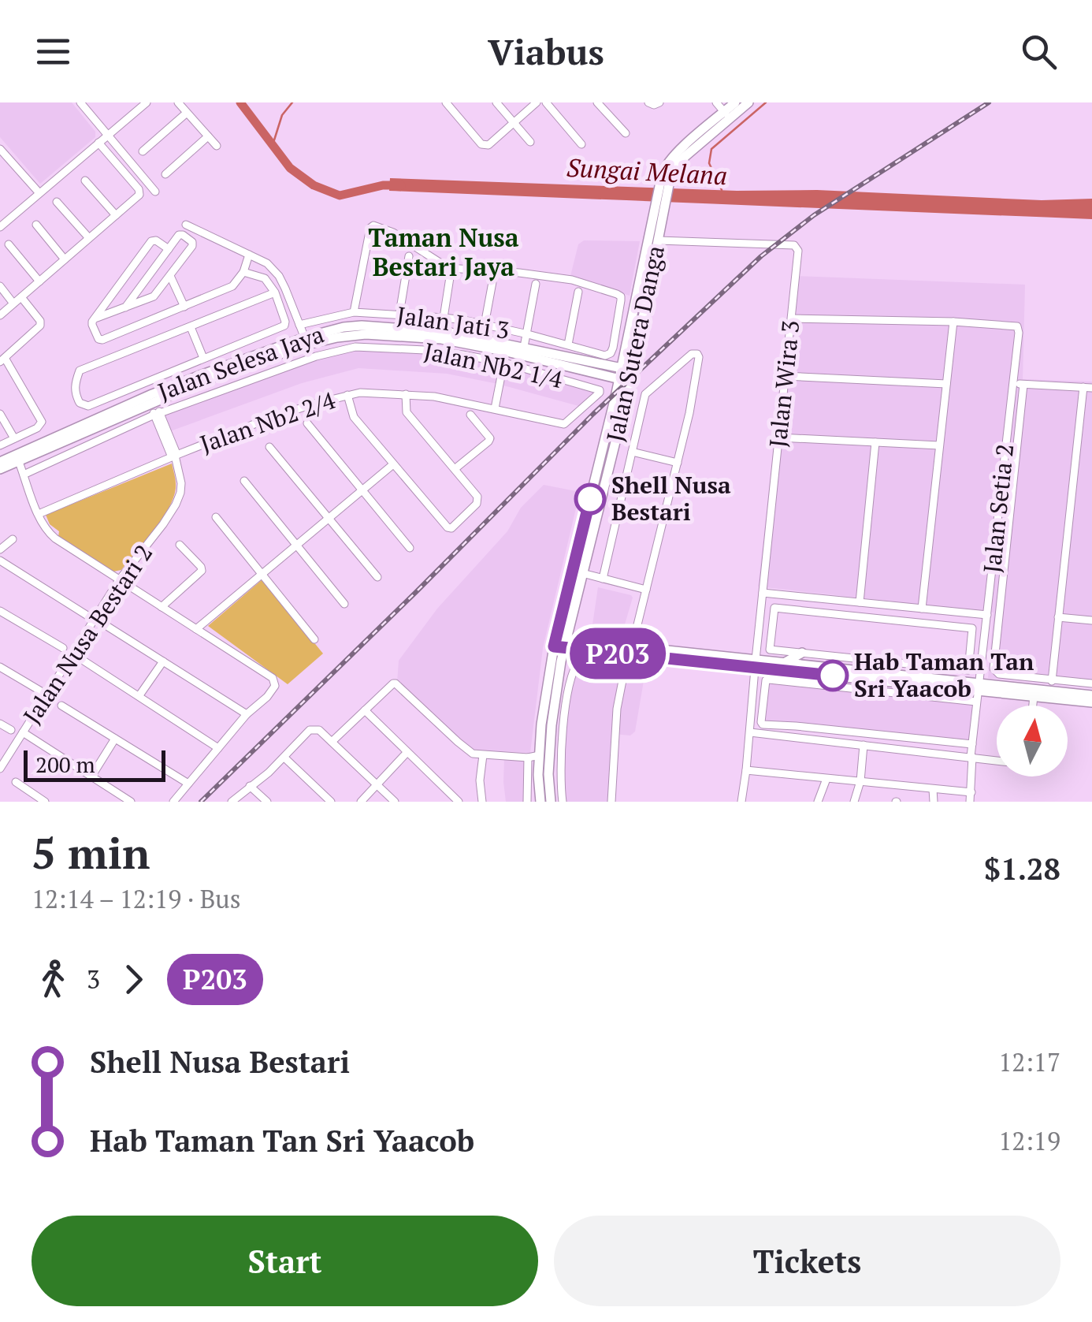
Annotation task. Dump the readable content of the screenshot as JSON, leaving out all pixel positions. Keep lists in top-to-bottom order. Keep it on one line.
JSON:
{"streets":{"main road":["Jalan Sutera Danga","Jalan Selesa Jaya"],"street":["Jalan Jati 3","Jalan Nb2 1/4","Jalan Wira 3","Jalan Nb2 2/4","Jalan Setia 2","Jalan Nusa Bestari 2"]},"crossings":[["Jalan Jati 3","Jalan Selesa Jaya"],["Jalan Sutera Danga","Jalan Selesa Jaya"],["Jalan Sutera Danga","Jalan Wira 3"],["Jalan Selesa Jaya","Jalan Nusa Bestari 2"],["Jalan Nb2 1/4","Jalan Nb2 2/4"],["Jalan Nb2 1/4","Jalan Nusa Bestari 2"],["Jalan Nb2 2/4","Jalan Nusa Bestari 2"]],"districts":["Taman Nusa Bestari Jaya"],"water":["Sungai Melana"],"places":["Shell Nusa Bestari","Hab Taman Tan Sri Yaacob"],"lines":["bus line P203"],"scale_bar":"200 m","north":"top","page":{"header":"Viabus","on_map":"P203","scale":"200 m","heading":["5 min","12:14 – 12:19 · Bus","$1.28"],"legs":["3","P203"],"list":[{"name":"Shell Nusa Bestari","value":"12:17"},{"name":"Hab Taman Tan Sri Yaacob","value":"12:19"}],"buttons":["Start","Tickets"]}}
